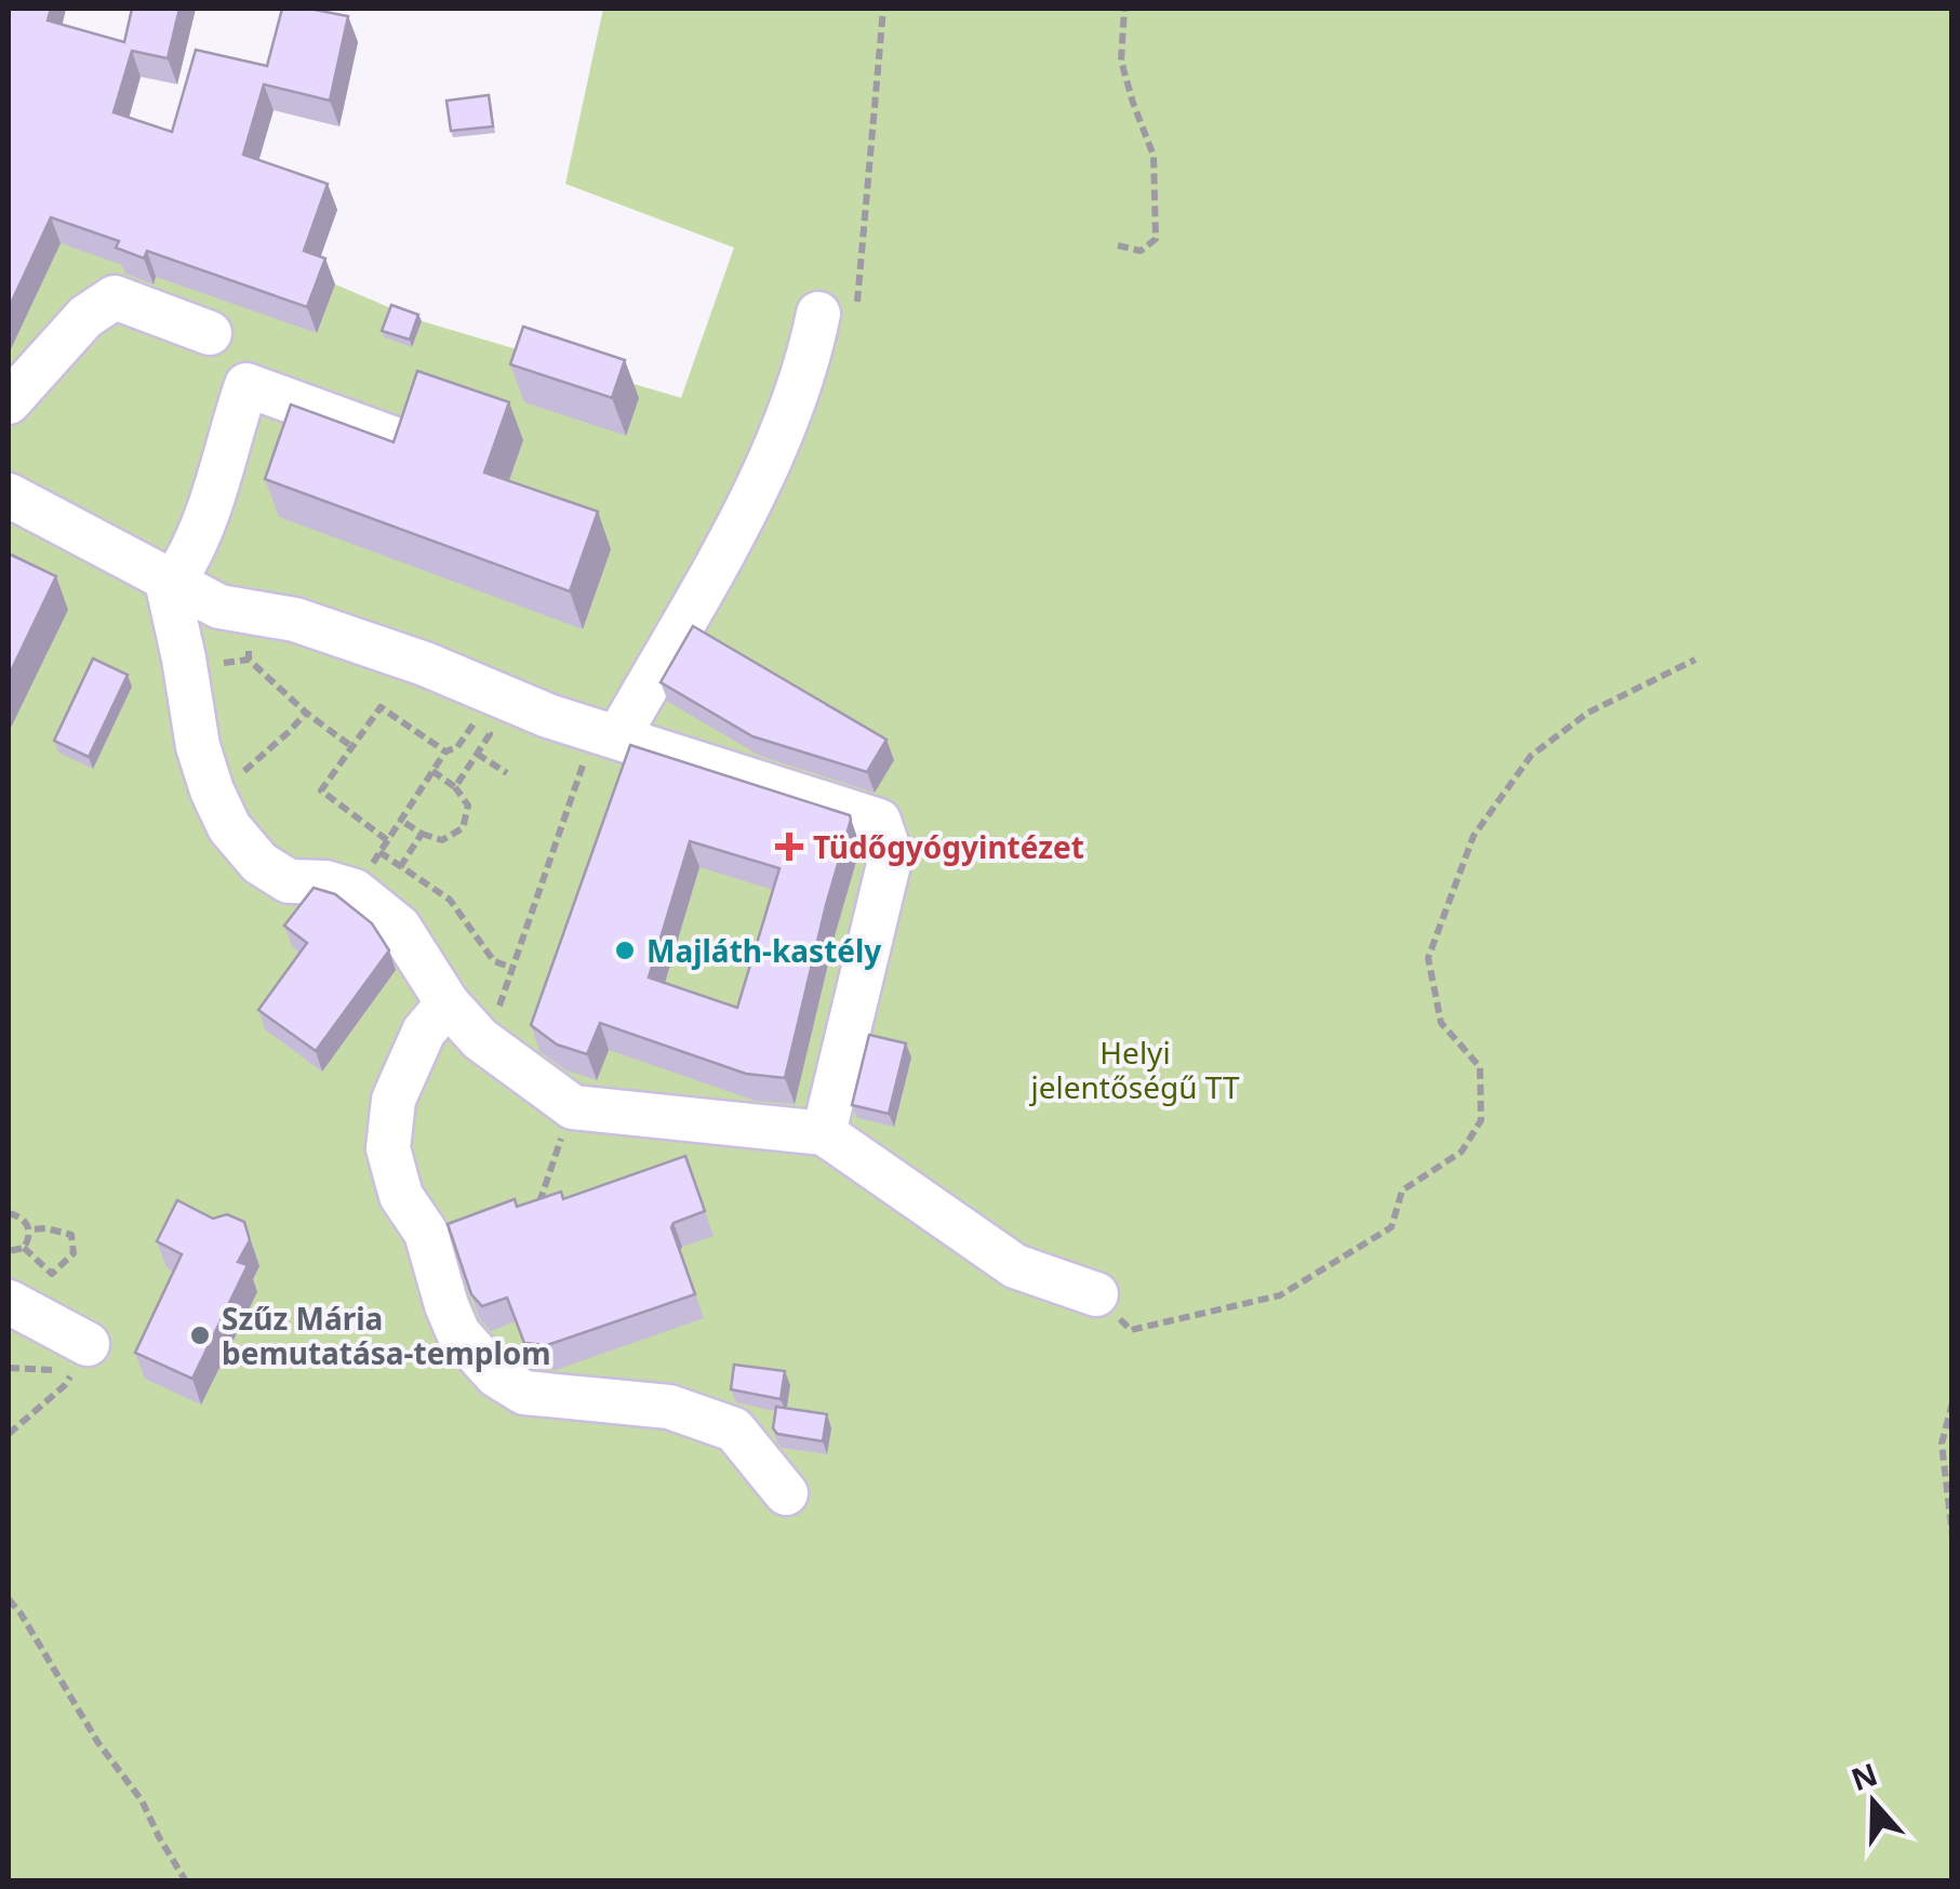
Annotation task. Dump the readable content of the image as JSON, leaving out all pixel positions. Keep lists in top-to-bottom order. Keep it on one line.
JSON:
{"parks":["Helyi jelentőségű TT"],"places":{"health":["Tüdőgyógyintézet"],"other":["Majláth-kastély","Szűz Mária bemutatása-templom"]},"north":"top"}
